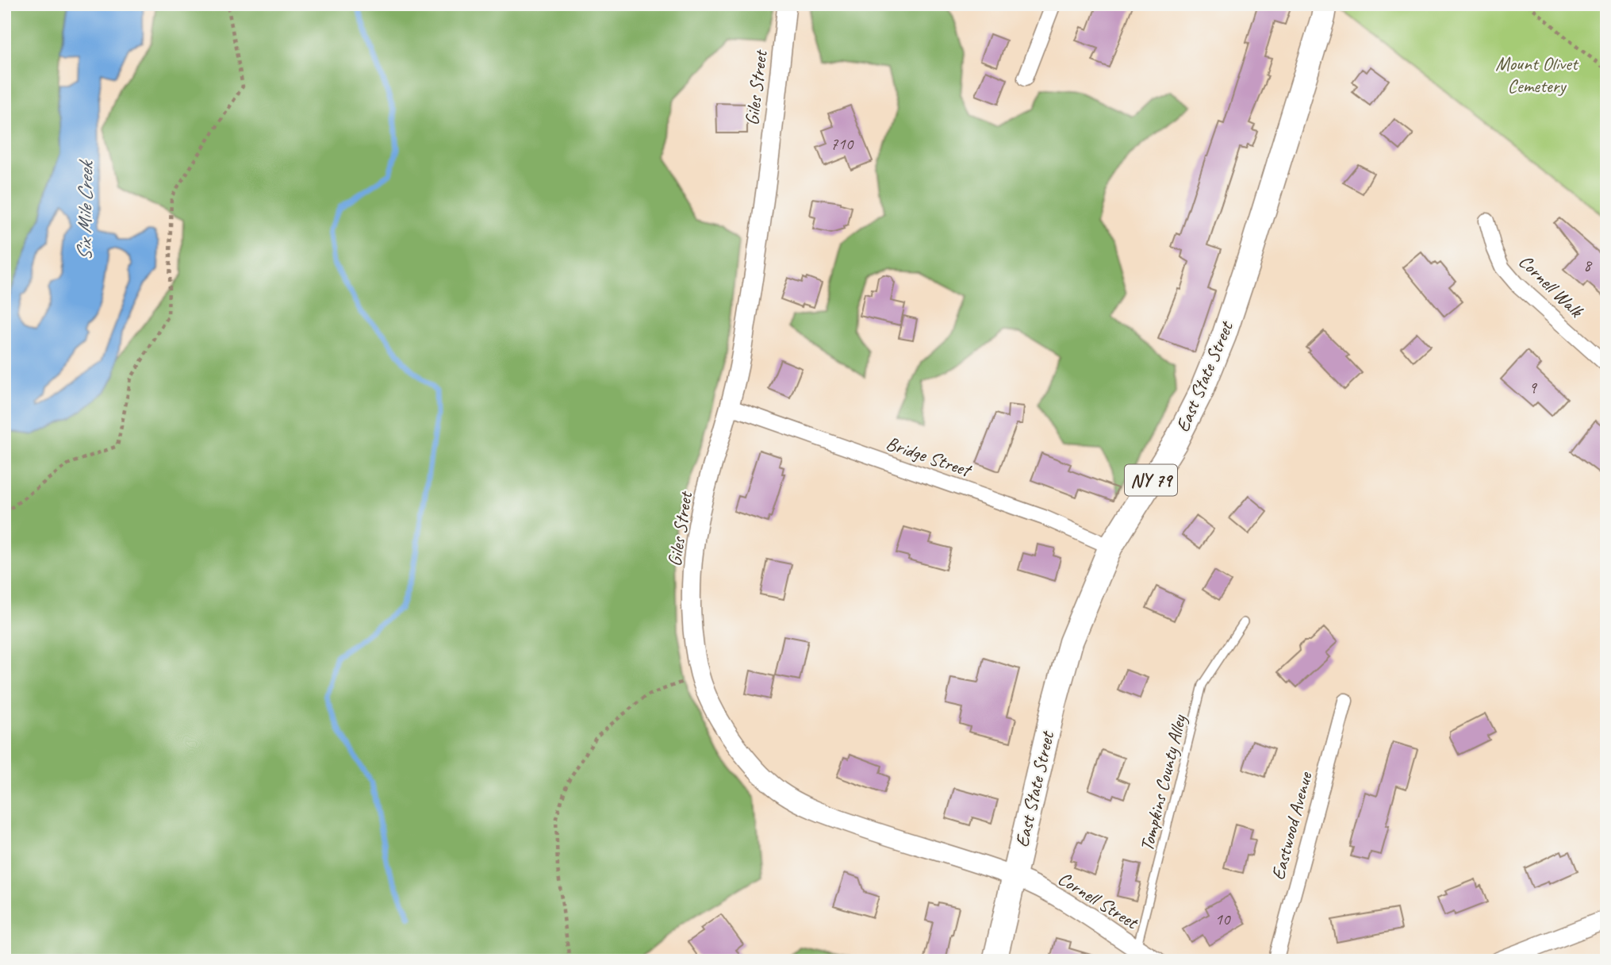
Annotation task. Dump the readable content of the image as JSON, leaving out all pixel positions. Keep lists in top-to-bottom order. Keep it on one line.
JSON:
{"streets":{"highway":["East State Street","NY 79"],"street":["Giles Street","Cornell Walk","Bridge Street","Eastwood Avenue","Cornell Street"],"lane":["Tompkins County Alley"]},"crossings":[["Giles Street","East State Street"],["Giles Street","Bridge Street"],["Giles Street","Cornell Street"],["East State Street","Bridge Street"],["East State Street","Cornell Street"],["Tompkins County Alley","Cornell Street"]],"water":["Six Mile Creek"],"parks":["Mount Olivet Cemetery"],"house_numbers":["710","8","9","10"]}
